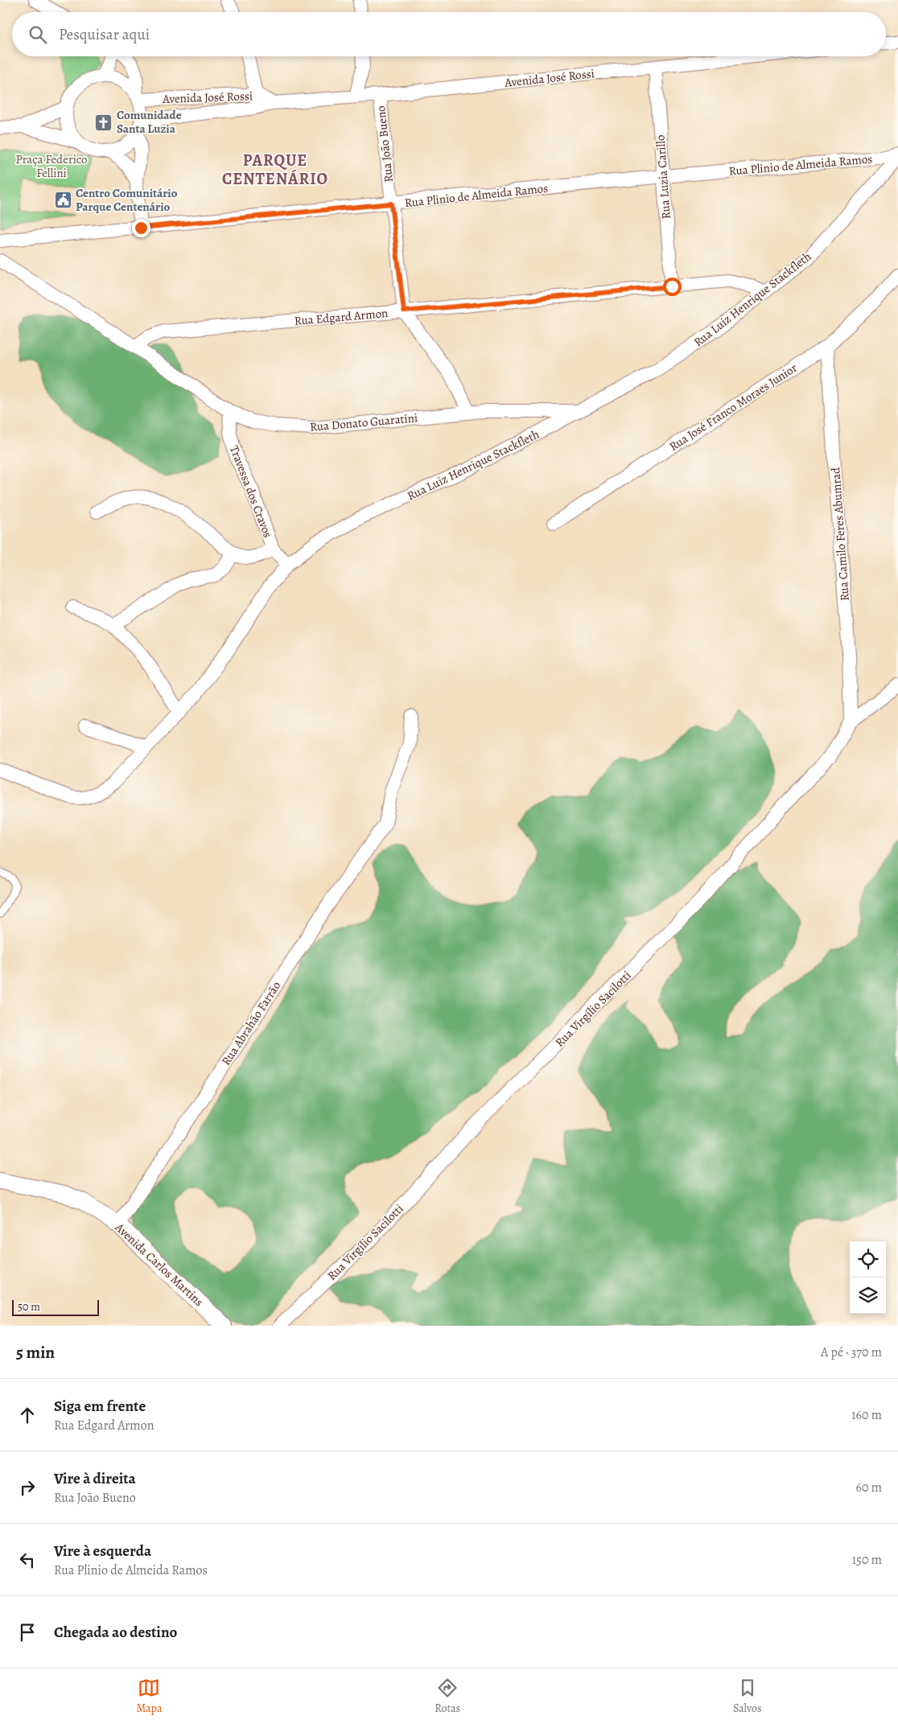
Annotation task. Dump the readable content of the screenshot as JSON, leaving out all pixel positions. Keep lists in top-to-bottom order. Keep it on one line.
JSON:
{"streets":{"street":["Avenida José Rossi","Rua João Bueno","Rua Plinio de Almeida Ramos","Rua Luzia Carillo","Rua Luiz Henrique Stackfleth","Rua Edgard Armon","Rua José Franco Moraes Junior","Rua Donato Guaratini","Travessa dos Cravos","Rua Camilo Feres Abumrad","Rua Virgílio Sacilotti","Rua Abrahão Farrão","Avenida Carlos Martins"]},"crossings":[["Avenida José Rossi","Rua João Bueno"],["Avenida José Rossi","Rua Luzia Carillo"],["Rua João Bueno","Rua Plinio de Almeida Ramos"],["Rua João Bueno","Rua Edgard Armon"],["Rua João Bueno","Rua Donato Guaratini"],["Rua Plinio de Almeida Ramos","Rua Luzia Carillo"],["Rua Luzia Carillo","Rua Edgard Armon"],["Rua Luiz Henrique Stackfleth","Rua Edgard Armon"],["Rua Luiz Henrique Stackfleth","Rua Donato Guaratini"],["Rua Luiz Henrique Stackfleth","Travessa dos Cravos"],["Rua Edgard Armon","Rua Donato Guaratini"],["Rua José Franco Moraes Junior","Rua Camilo Feres Abumrad"],["Rua Donato Guaratini","Travessa dos Cravos"],["Rua Camilo Feres Abumrad","Rua Virgílio Sacilotti"],["Rua Abrahão Farrão","Avenida Carlos Martins"]],"districts":["PARQUE CENTENÁRIO"],"parks":["Praça Federico Fellini"],"places":{"church":["Comunidade Santa Luzia"],"public building":["Centro Comunitário Parque Centenário"]},"scale_bar":"50 m","page":{"search":"Pesquisar aqui","scale":"50 m","heading":["5 min","A pé · 370 m"],"list":[["Siga em frente","Rua Edgard Armon","160 m"],["Vire à direita","Rua João Bueno","60 m"],["Vire à esquerda","Rua Plinio de Almeida Ramos","150 m"],"Chegada ao destino"],"nav":["Mapa","Rotas","Salvos"]}}
